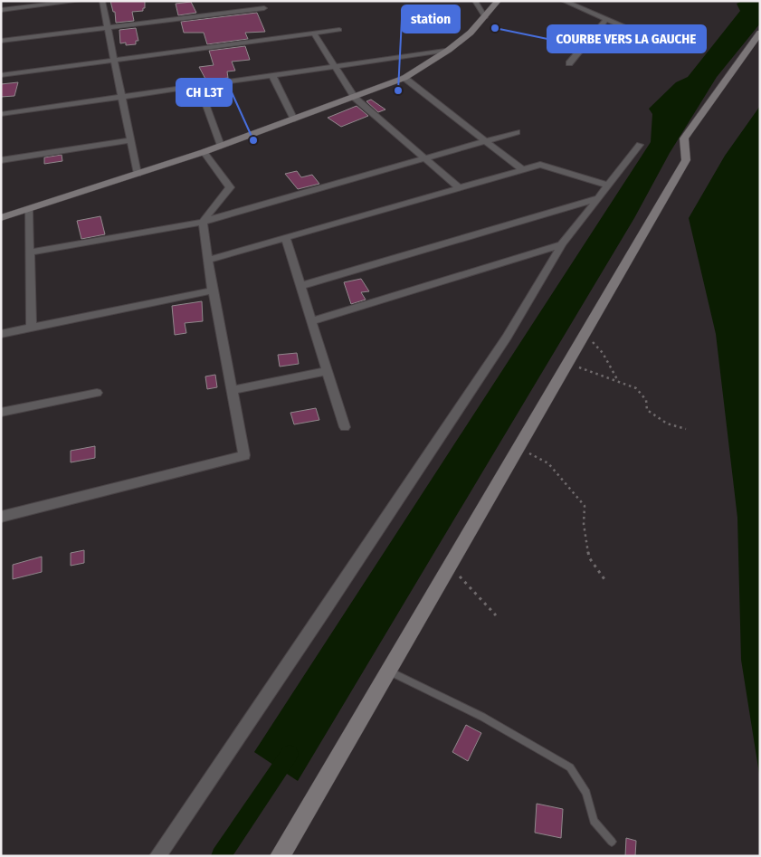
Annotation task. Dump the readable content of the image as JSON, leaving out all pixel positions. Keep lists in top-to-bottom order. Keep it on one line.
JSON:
{"places":["COURBE VERS LA GAUCHE","station","CH L3T"]}
